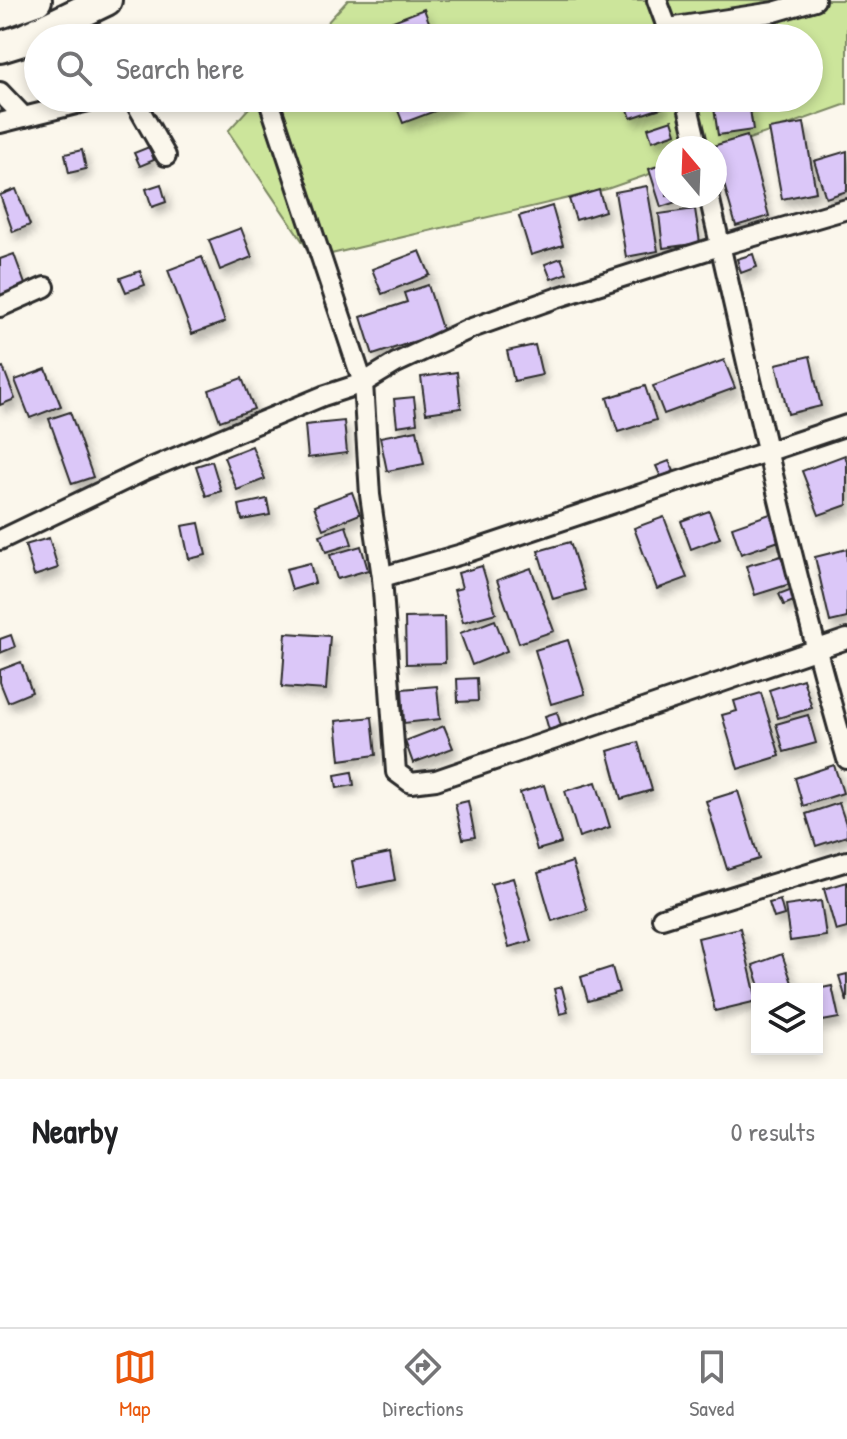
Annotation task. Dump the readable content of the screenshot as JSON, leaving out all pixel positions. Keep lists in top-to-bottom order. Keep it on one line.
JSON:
{"north":"top","page":{"search":"Search here","heading":["Nearby","0 results"],"nav":["Map","Directions","Saved"]}}
